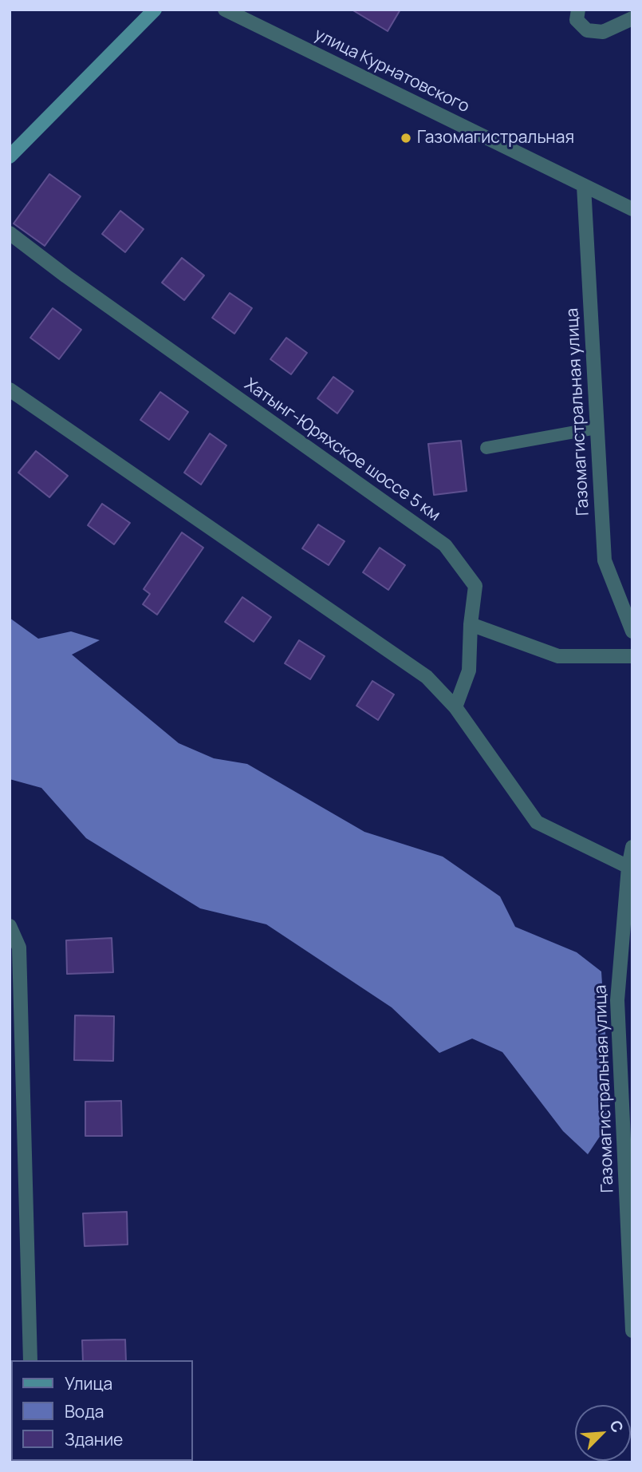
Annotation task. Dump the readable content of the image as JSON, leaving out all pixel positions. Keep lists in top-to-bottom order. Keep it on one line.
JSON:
{"streets":{"street":["улица Курнатовского","Газомагистральная улица","Хатынг-Юряхское шоссе 5 км"]},"crossings":[["улица Курнатовского","Газомагистральная улица"]],"places":["Газомагистральная"],"legend":["Улица","Вода","Здание"],"north":"top right"}
